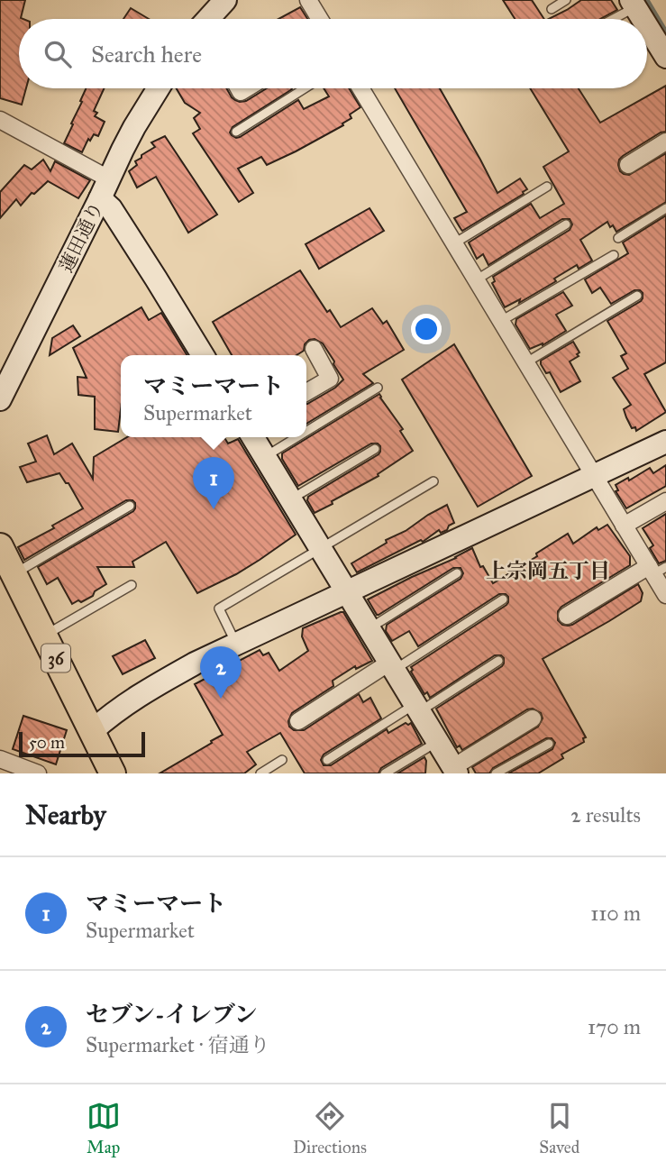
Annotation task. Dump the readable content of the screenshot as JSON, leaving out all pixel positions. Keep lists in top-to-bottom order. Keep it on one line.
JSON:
{"streets":{"main road":["36"],"street":["蓮田通り"]},"districts":["上宗岡五丁目"],"scale_bar":"50 m","page":{"search":"Search here","popup":["マミーマート","Supermarket"],"pins":["1","2"],"scale":"50 m","heading":["Nearby","2 results"],"list":[{"mark":"1","name":"マミーマート","note":"Supermarket","value":"110 m"},{"mark":"2","name":"セブン-イレブン","note":"Supermarket · 宿通り","value":"170 m"}],"nav":["Map","Directions","Saved"]}}
